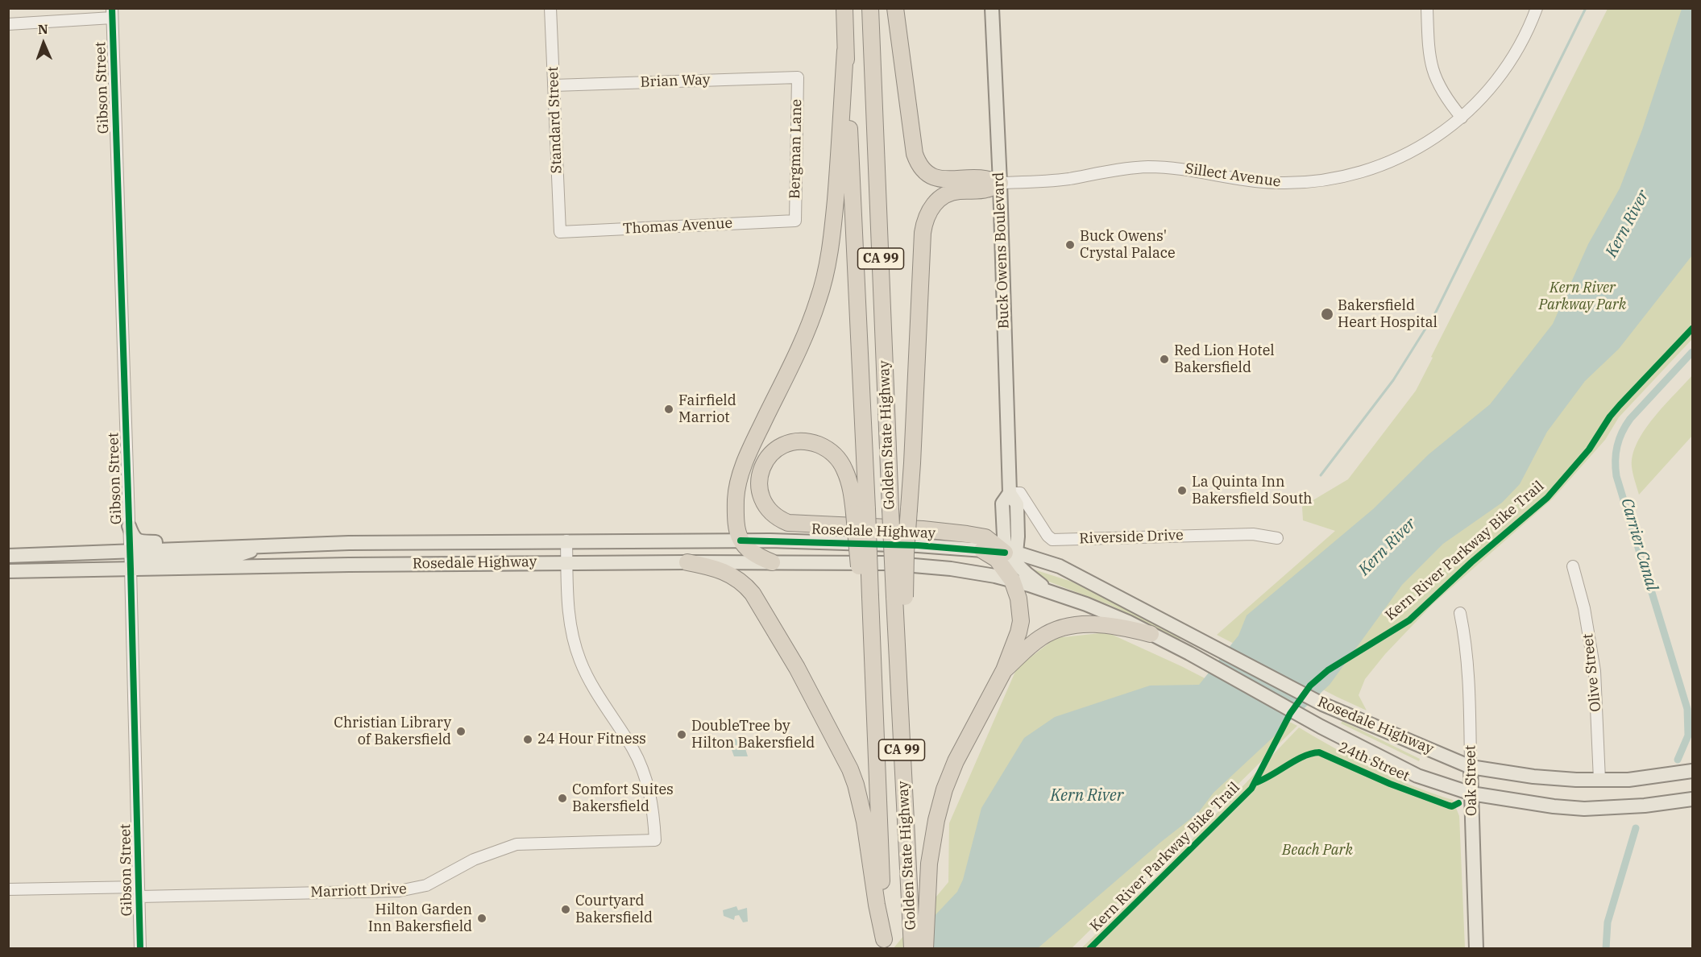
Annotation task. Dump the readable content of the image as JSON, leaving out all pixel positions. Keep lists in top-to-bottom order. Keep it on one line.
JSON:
{"streets":{"highway":["CA 99","Golden State Highway"],"main road":["Buck Owens Boulevard","Rosedale Highway","Oak Street"],"street":["Brian Way","Gibson Street","Standard Street","Bergman Lane","Sillect Avenue","Thomas Avenue","Riverside Drive","Olive Street","Marriott Drive"],"cycle path":["Kern River Parkway Bike Trail","24th Street"]},"crossings":[["Brian Way","Standard Street"],["Brian Way","Bergman Lane"],["Gibson Street","Rosedale Highway"],["Gibson Street","Marriott Drive"],["Standard Street","Thomas Avenue"],["Bergman Lane","Thomas Avenue"],["Sillect Avenue","Buck Owens Boulevard"],["Buck Owens Boulevard","Rosedale Highway"],["Buck Owens Boulevard","Riverside Drive"],["Rosedale Highway","Oak Street"],["Rosedale Highway","Marriott Drive"]],"water":["Kern River","Carrier Canal"],"parks":["Kern River Parkway Park","Beach Park"],"places":["Buck Owens' Crystal Palace","Bakersfield Heart Hospital","Red Lion Hotel Bakersfield","Fairfield Marriot","La Quinta Inn Bakersfield South","Christian Library of Bakersfield","DoubleTree by Hilton Bakersfield","24 Hour Fitness","Comfort Suites Bakersfield","Courtyard Bakersfield","Hilton Garden Inn Bakersfield"],"north":"top"}
